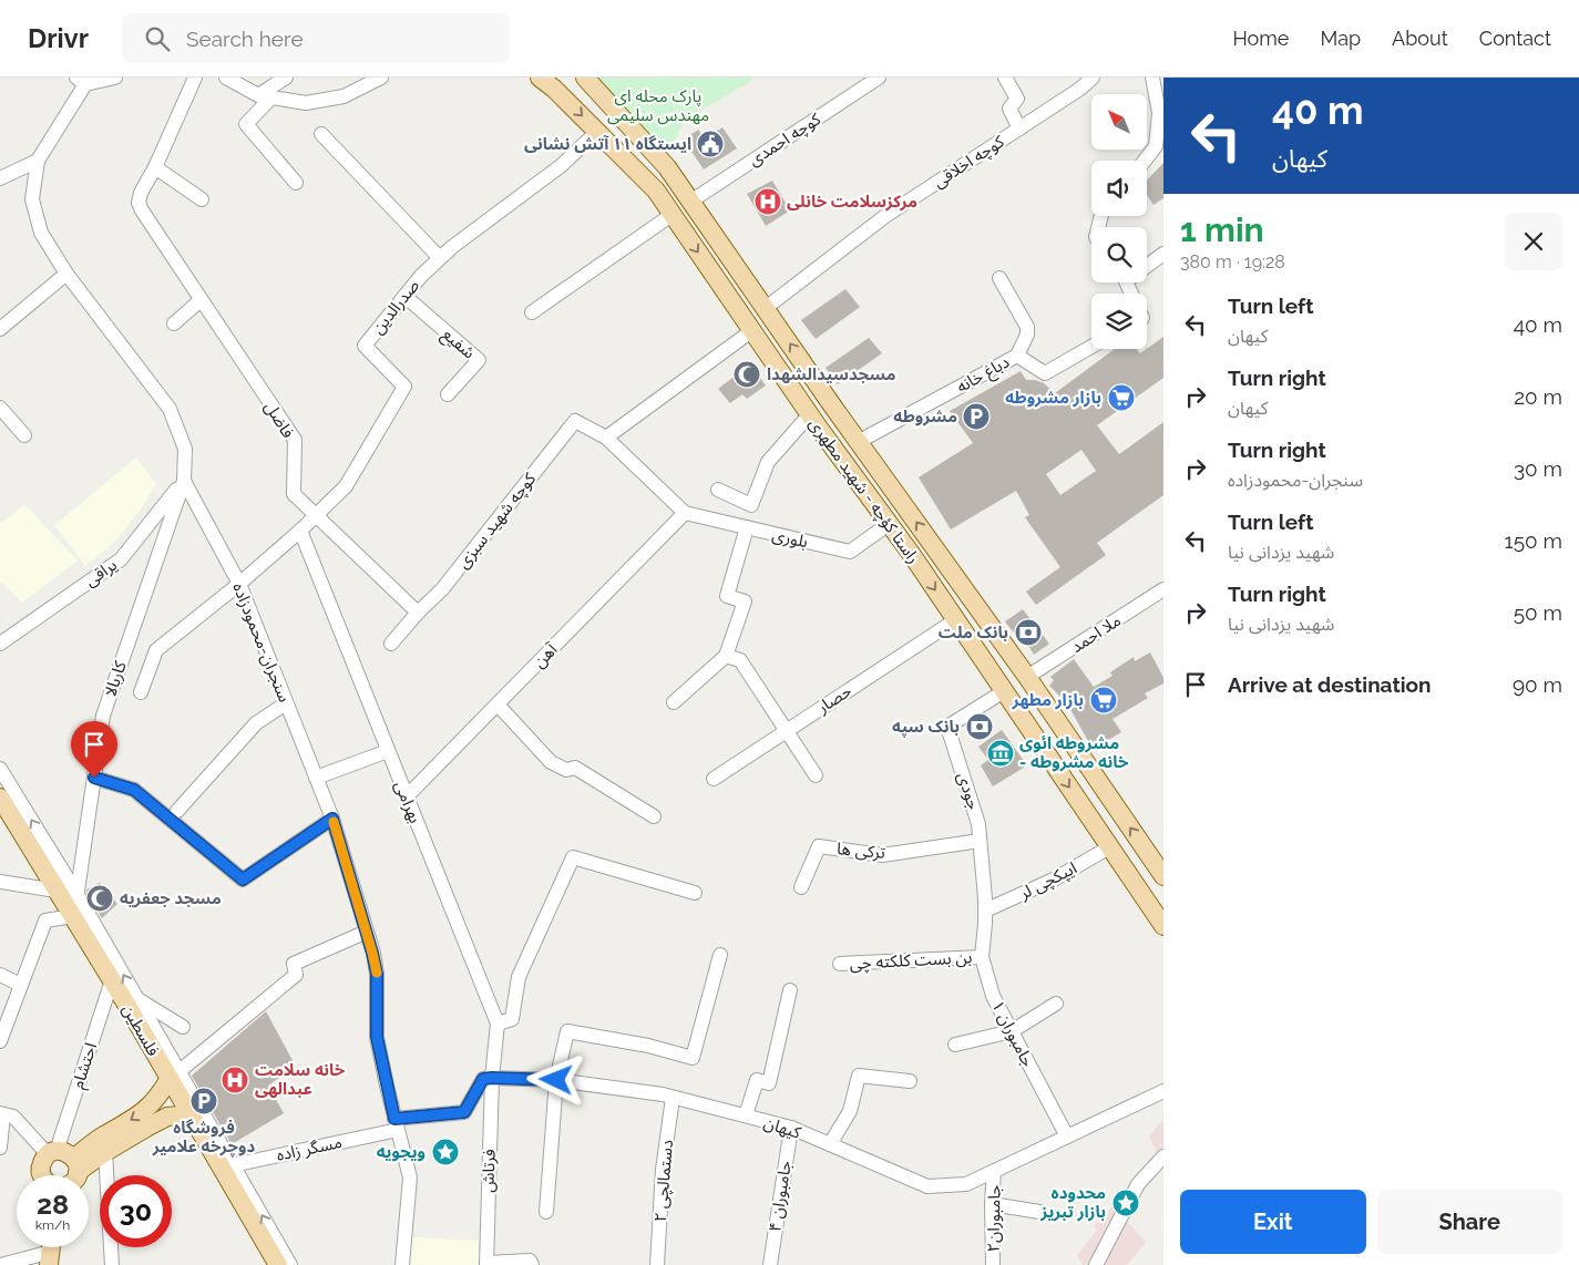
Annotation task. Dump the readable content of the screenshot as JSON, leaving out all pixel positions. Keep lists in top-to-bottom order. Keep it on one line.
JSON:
{"streets":{"main road":["راستا کؤچه - شهید مطهری","فلسطین"],"street":["کوچه احمدی","کوچه اخلاقی","صدرالدین","شفیع","دباغ خانه","فاضل","کوچه شهید سبزی","بلوری","یراقی","ملا احمد","سنجران-محمودزاده","آهن","کاربالا","حصار","جودی","بهرامی","ترکی ها","ایپکچی لر","بن بست کلکته چی","جامبوران ۱","احتشام","کیهان","مسگر زاده","فرتاش","دستمالچی ۲","جامبوران ۴","جامبوران۲"]},"crossings":[["کوچه احمدی","راستا کؤچه - شهید مطهری"],["کوچه اخلاقی","راستا کؤچه - شهید مطهری"],["صدرالدین","شفیع"],["صدرالدین","فاضل"],["صدرالدین","راستا کؤچه - شهید مطهری"],["صدرالدین","سنجران-محمودزاده"],["صدرالدین","بهرامی"],["دباغ خانه","راستا کؤچه - شهید مطهری"],["فاضل","کوچه شهید سبزی"],["راستا کؤچه - شهید مطهری","بلوری"],["راستا کؤچه - شهید مطهری","ملا احمد"],["راستا کؤچه - شهید مطهری","حصار"],["راستا کؤچه - شهید مطهری","جودی"],["راستا کؤچه - شهید مطهری","ایپکچی لر"],["کوچه شهید سبزی","بلوری"],["کوچه شهید سبزی","آهن"],["بلوری","آهن"],["یراقی","سنجران-محمودزاده"],["یراقی","کاربالا"],["سنجران-محمودزاده","کاربالا"],["سنجران-محمودزاده","مسگر زاده"],["آهن","بهرامی"],["کاربالا","فلسطین"],["جودی","ترکی ها"],["جودی","ایپکچی لر"],["جودی","جامبوران ۱"],["بهرامی","کیهان"],["بهرامی","فرتاش"],["ایپکچی لر","جامبوران ۱"],["بن بست کلکته چی","جامبوران ۱"],["فلسطین","احتشام"],["فلسطین","مسگر زاده"],["جامبوران ۱","کیهان"],["کیهان","فرتاش"],["کیهان","دستمالچی ۲"],["کیهان","جامبوران ۴"],["کیهان","جامبوران۲"]],"parks":["پارک محله ای مهندس سلیمی"],"places":{"public building":["ایستگاه ۱۱ آتش نشانی"],"hospital":["مرکزسلامت خانلی","خانه سلامت عبدالهی"],"mosque":["مسجدسیدالشهدا","مسجد جعفریه"],"supermarket":["بازار مشروطه","بازار مطهر"],"parking":["مشروطه","فروشگاه دوچرخه علامیر"],"bank":["بانک ملت","بانک سپه"],"museum":["مشروطه ائوی - خانه مشروطه"],"place":["ویجویه","محدوده بازار تبریز"]},"north":"top left","page":{"header":"Drivr","search":"Search here","nav":["Home","Map","About","Contact"],"turn":["40 m","کیهان"],"heading":["1 min","380 m · 19:28"],"list":[{"name":"Turn left","note":"کیهان","value":"40 m"},{"name":"Turn right","note":"کیهان","value":"20 m"},{"name":"Turn right","note":"سنجران-محمودزاده","value":"30 m"},{"name":"Turn left","note":"شهید یزدانی نیا","value":"150 m"},{"name":"Turn right","note":"شهید یزدانی نیا","value":"50 m"},{"name":"Arrive at destination","value":"90 m"}],"speed":"28 km/h","limit":"30","buttons":["Exit","Share"]}}
